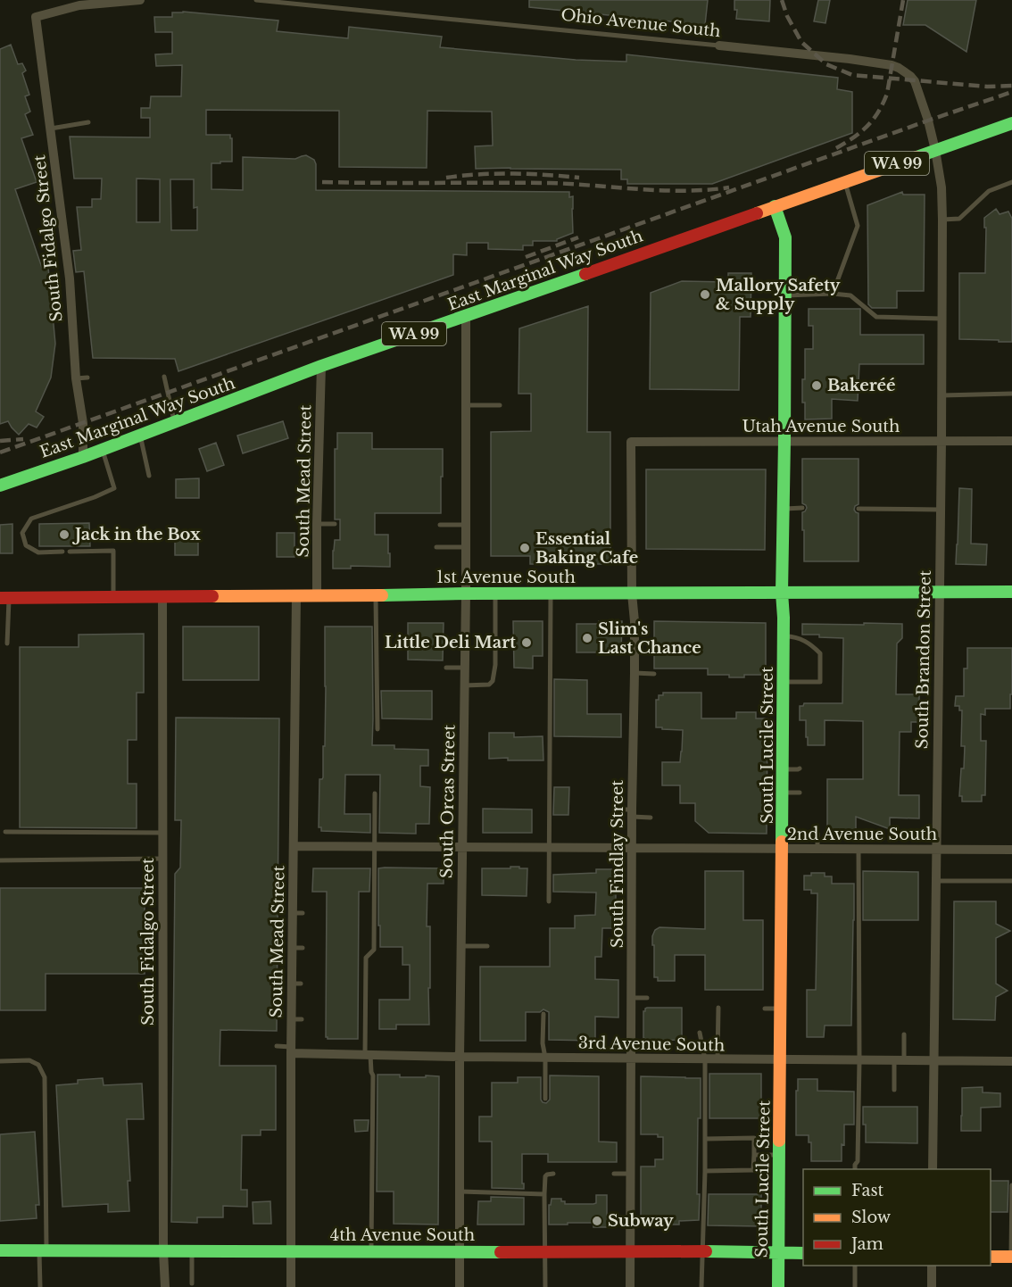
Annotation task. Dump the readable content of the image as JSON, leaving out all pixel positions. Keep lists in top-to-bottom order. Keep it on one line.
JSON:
{"streets":{"main road":["WA 99","East Marginal Way South","1st Avenue South","South Lucile Street","4th Avenue South"],"street":["Ohio Avenue South","South Fidalgo Street","Utah Avenue South","South Mead Street","South Brandon Street","South Orcas Street","2nd Avenue South","South Findlay Street","3rd Avenue South"]},"crossings":[["Ohio Avenue South","East Marginal Way South"],["Ohio Avenue South","South Brandon Street"],["South Fidalgo Street","East Marginal Way South"],["South Fidalgo Street","1st Avenue South"],["South Fidalgo Street","4th Avenue South"],["East Marginal Way South","South Mead Street"],["East Marginal Way South","South Brandon Street"],["East Marginal Way South","South Lucile Street"],["East Marginal Way South","South Orcas Street"],["Utah Avenue South","South Brandon Street"],["Utah Avenue South","South Lucile Street"],["Utah Avenue South","South Findlay Street"],["South Mead Street","1st Avenue South"],["South Mead Street","2nd Avenue South"],["South Mead Street","3rd Avenue South"],["South Mead Street","4th Avenue South"],["1st Avenue South","South Brandon Street"],["1st Avenue South","South Lucile Street"],["1st Avenue South","South Orcas Street"],["1st Avenue South","South Findlay Street"],["South Brandon Street","2nd Avenue South"],["South Brandon Street","3rd Avenue South"],["South Lucile Street","2nd Avenue South"],["South Lucile Street","3rd Avenue South"],["South Lucile Street","4th Avenue South"],["South Orcas Street","2nd Avenue South"],["South Orcas Street","3rd Avenue South"],["South Orcas Street","4th Avenue South"],["2nd Avenue South","South Findlay Street"],["South Findlay Street","3rd Avenue South"],["South Findlay Street","4th Avenue South"]],"places":["Mallory Safety & Supply","Bakeréé","Jack in the Box","Essential Baking Cafe","Slim's Last Chance","Little Deli Mart","Subway"],"legend":["Fast","Slow","Jam"]}
